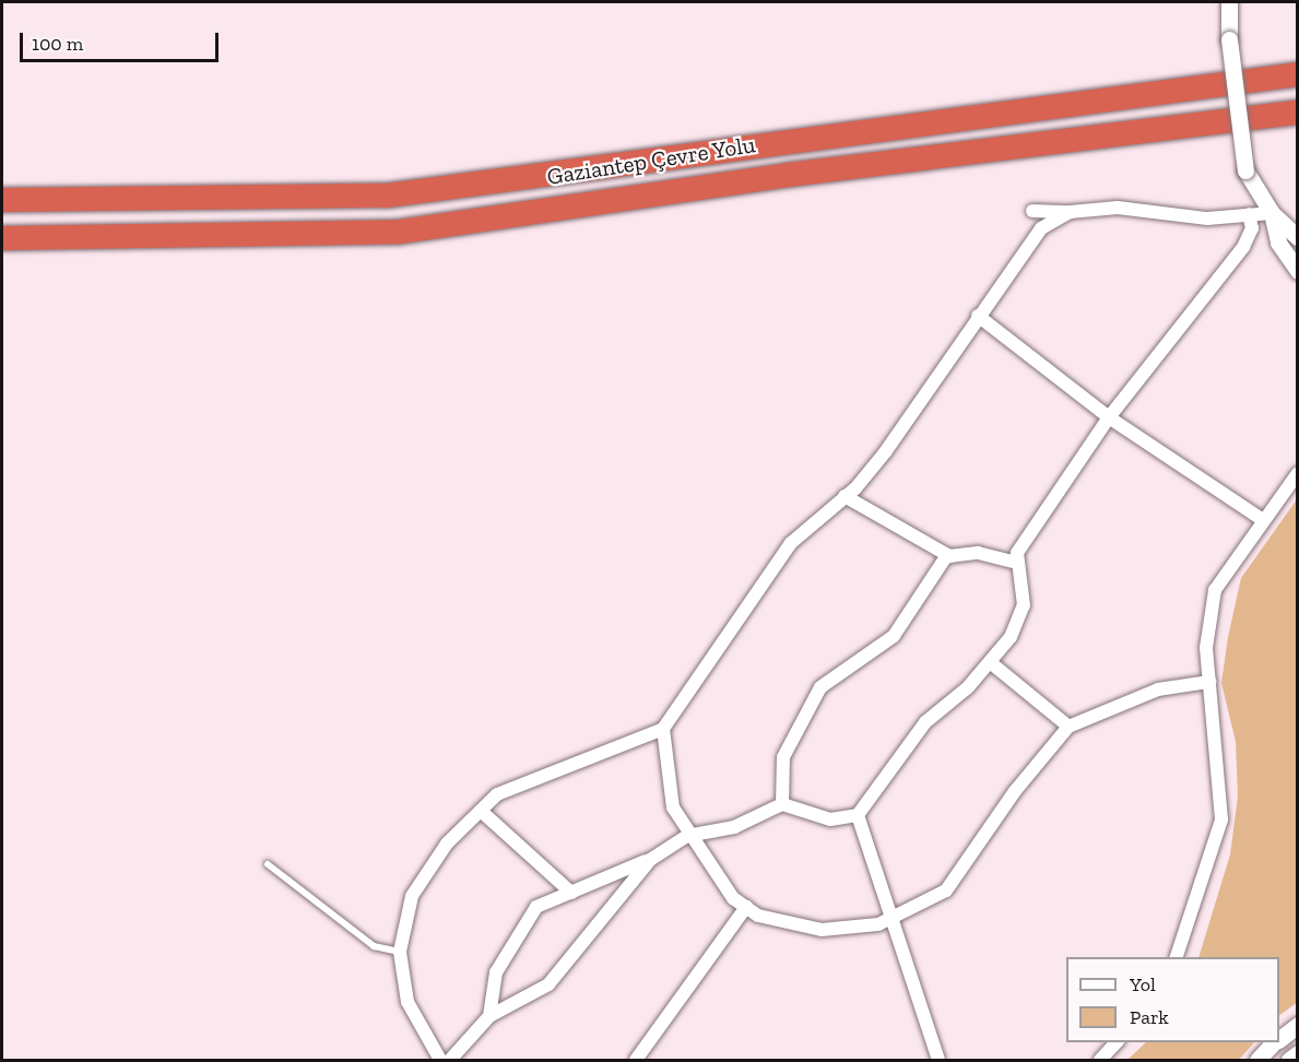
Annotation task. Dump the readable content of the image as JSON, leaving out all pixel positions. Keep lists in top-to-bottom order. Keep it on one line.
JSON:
{"streets":{"highway":["Gaziantep Çevre Yolu"]},"legend":["Yol","Park"],"scale_bar":"100 m"}
